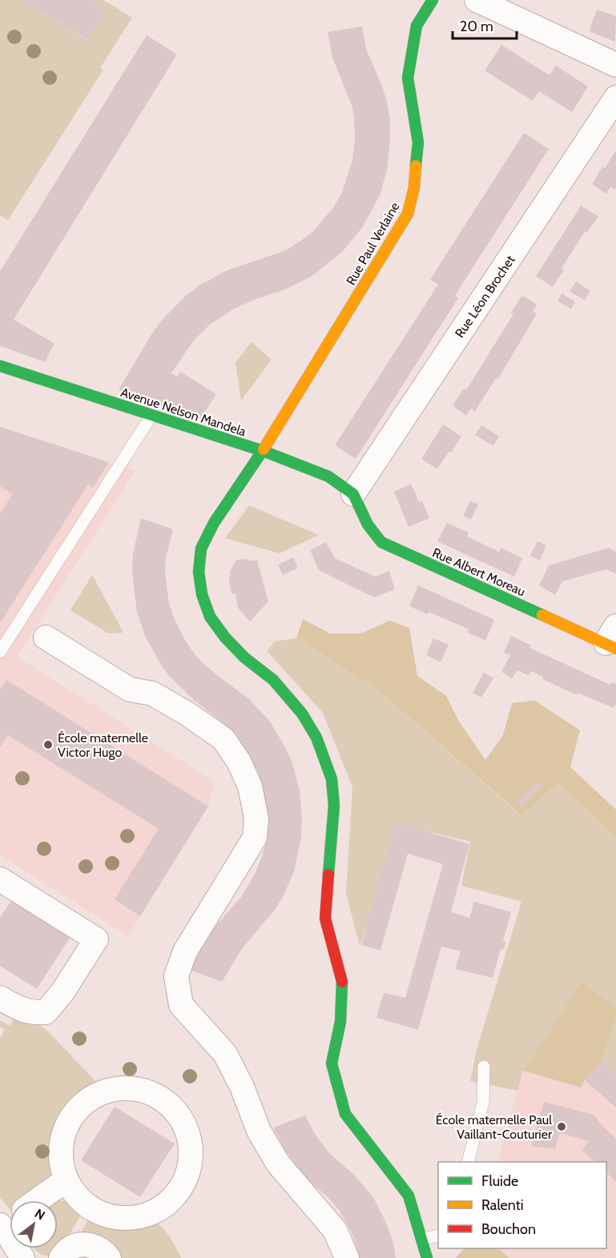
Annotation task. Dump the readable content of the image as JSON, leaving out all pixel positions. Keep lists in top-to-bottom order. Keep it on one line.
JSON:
{"streets":{"street":["Rue Paul Verlaine","Rue Léon Brochet","Avenue Nelson Mandela","Rue Albert Moreau"]},"crossings":[["Rue Paul Verlaine","Avenue Nelson Mandela"],["Rue Léon Brochet","Avenue Nelson Mandela"],["Rue Léon Brochet","Rue Albert Moreau"],["Avenue Nelson Mandela","Rue Albert Moreau"]],"places":["École maternelle Victor Hugo","École maternelle Paul Vaillant-Couturier"],"legend":["Fluide","Ralenti","Bouchon"],"scale_bar":"20 m","north":"top right"}
